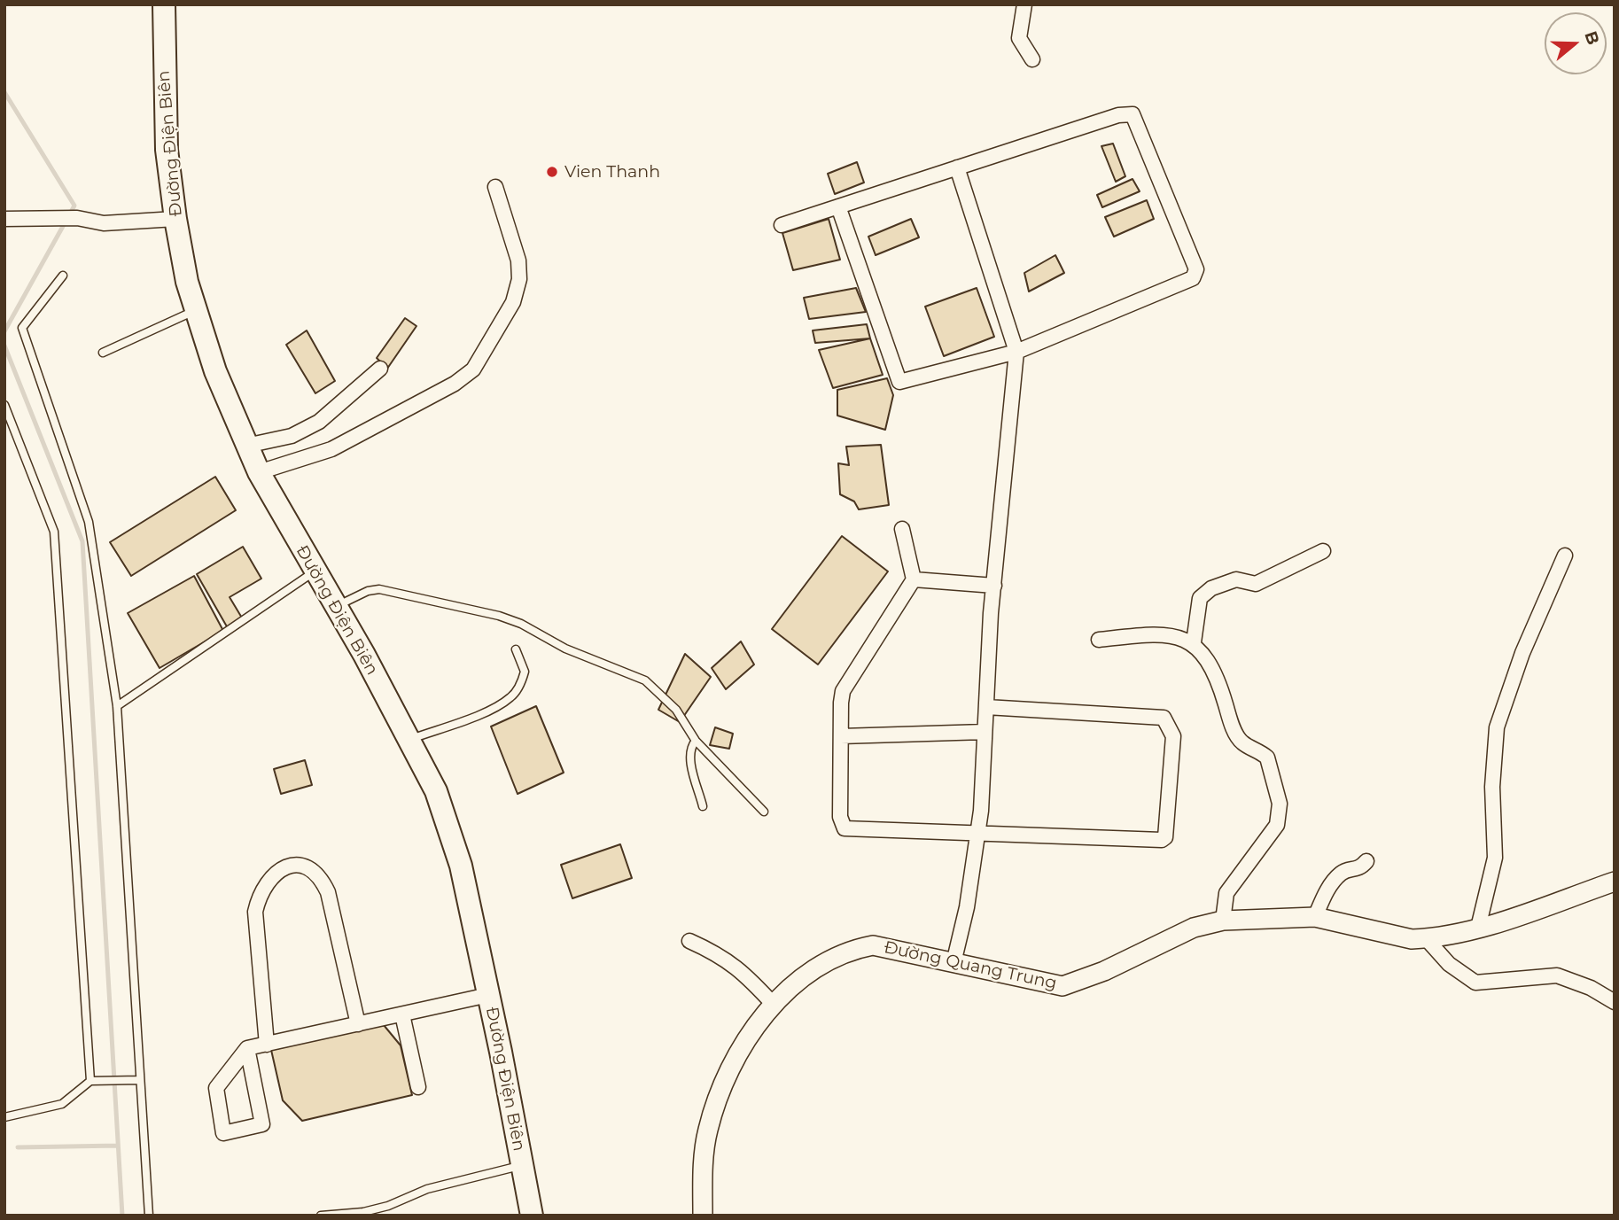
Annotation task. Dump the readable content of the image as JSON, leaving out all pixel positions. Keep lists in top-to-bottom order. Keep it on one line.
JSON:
{"streets":{"main road":["Đường Điện Biên"],"street":["Đường Quang Trung"]},"places":["Vien Thanh"],"north":"right"}
